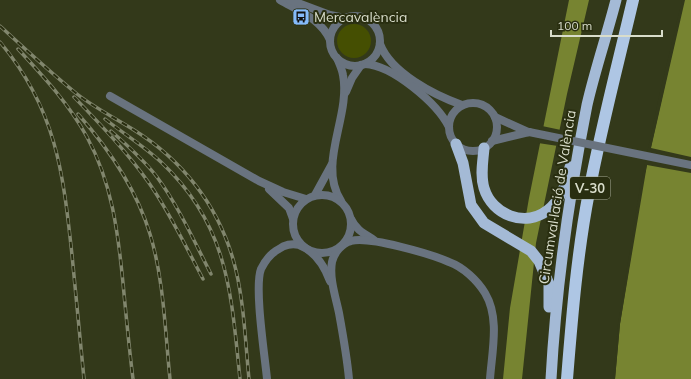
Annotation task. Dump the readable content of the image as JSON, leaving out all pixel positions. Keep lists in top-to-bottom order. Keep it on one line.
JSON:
{"streets":{"highway":["V-30","Circumval·lació de València"]},"places":{"bus stop":["Mercavalència"]},"scale_bar":"100 m"}
